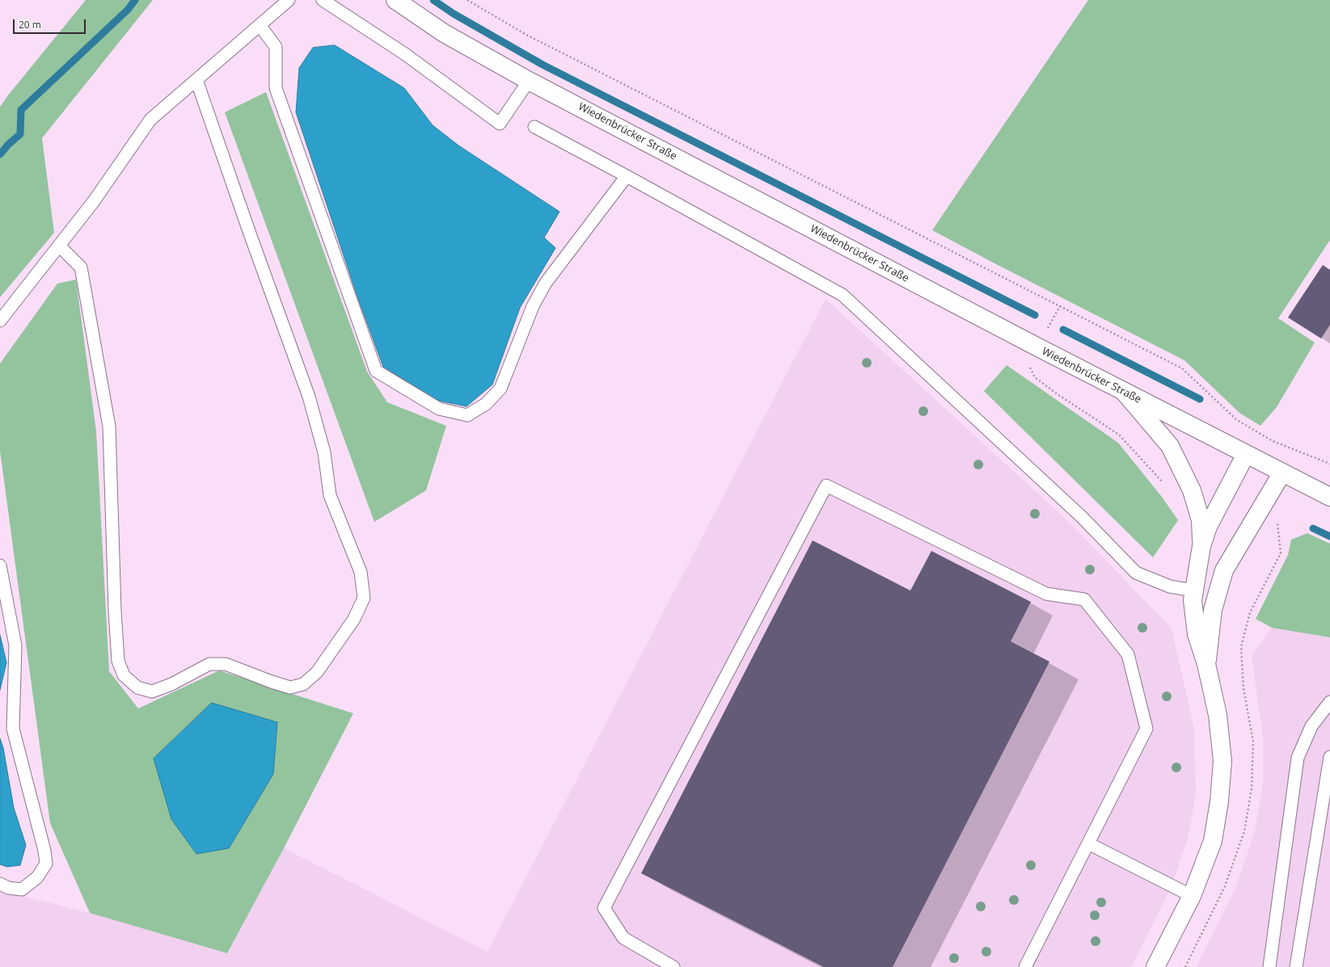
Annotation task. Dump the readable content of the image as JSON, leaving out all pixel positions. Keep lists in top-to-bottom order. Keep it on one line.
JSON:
{"streets":{"street":["Wiedenbrücker Straße"]},"scale_bar":"20 m"}
